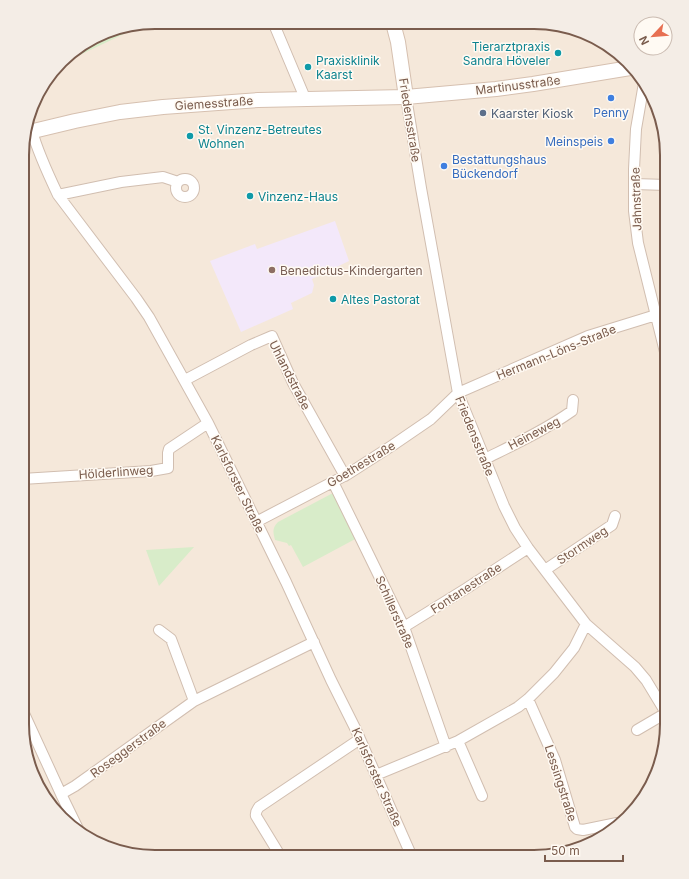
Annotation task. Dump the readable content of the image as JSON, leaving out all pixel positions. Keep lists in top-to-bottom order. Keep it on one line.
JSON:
{"streets":{"main road":["Martinusstraße","Giemesstraße","Friedensstraße"],"street":["Jahnstraße","Hermann-Löns-Straße","Uhlandstraße","Heineweg","Goethestraße","Hölderlinweg","Karlsforster Straße","Stormweg","Fontanestraße","Schillerstraße","Roseggerstraße","Lessingstraße"]},"crossings":[["Martinusstraße","Giemesstraße"],["Martinusstraße","Friedensstraße"],["Giemesstraße","Friedensstraße"],["Friedensstraße","Hermann-Löns-Straße"],["Friedensstraße","Heineweg"],["Friedensstraße","Goethestraße"],["Friedensstraße","Stormweg"],["Friedensstraße","Fontanestraße"],["Jahnstraße","Hermann-Löns-Straße"],["Hermann-Löns-Straße","Goethestraße"],["Uhlandstraße","Goethestraße"],["Uhlandstraße","Karlsforster Straße"],["Goethestraße","Karlsforster Straße"],["Goethestraße","Schillerstraße"],["Hölderlinweg","Karlsforster Straße"],["Karlsforster Straße","Roseggerstraße"],["Fontanestraße","Schillerstraße"]],"places":["Tierarztpraxis Sandra Höveler","Praxisklinik Kaarst","Penny","Kaarster Kiosk","St. Vinzenz-Betreutes Wohnen","Meinspeis","Bestattungshaus Bückendorf","Vinzenz-Haus","Benedictus-Kindergarten","Altes Pastorat"],"scale_bar":"50 m","north":"bottom left"}
